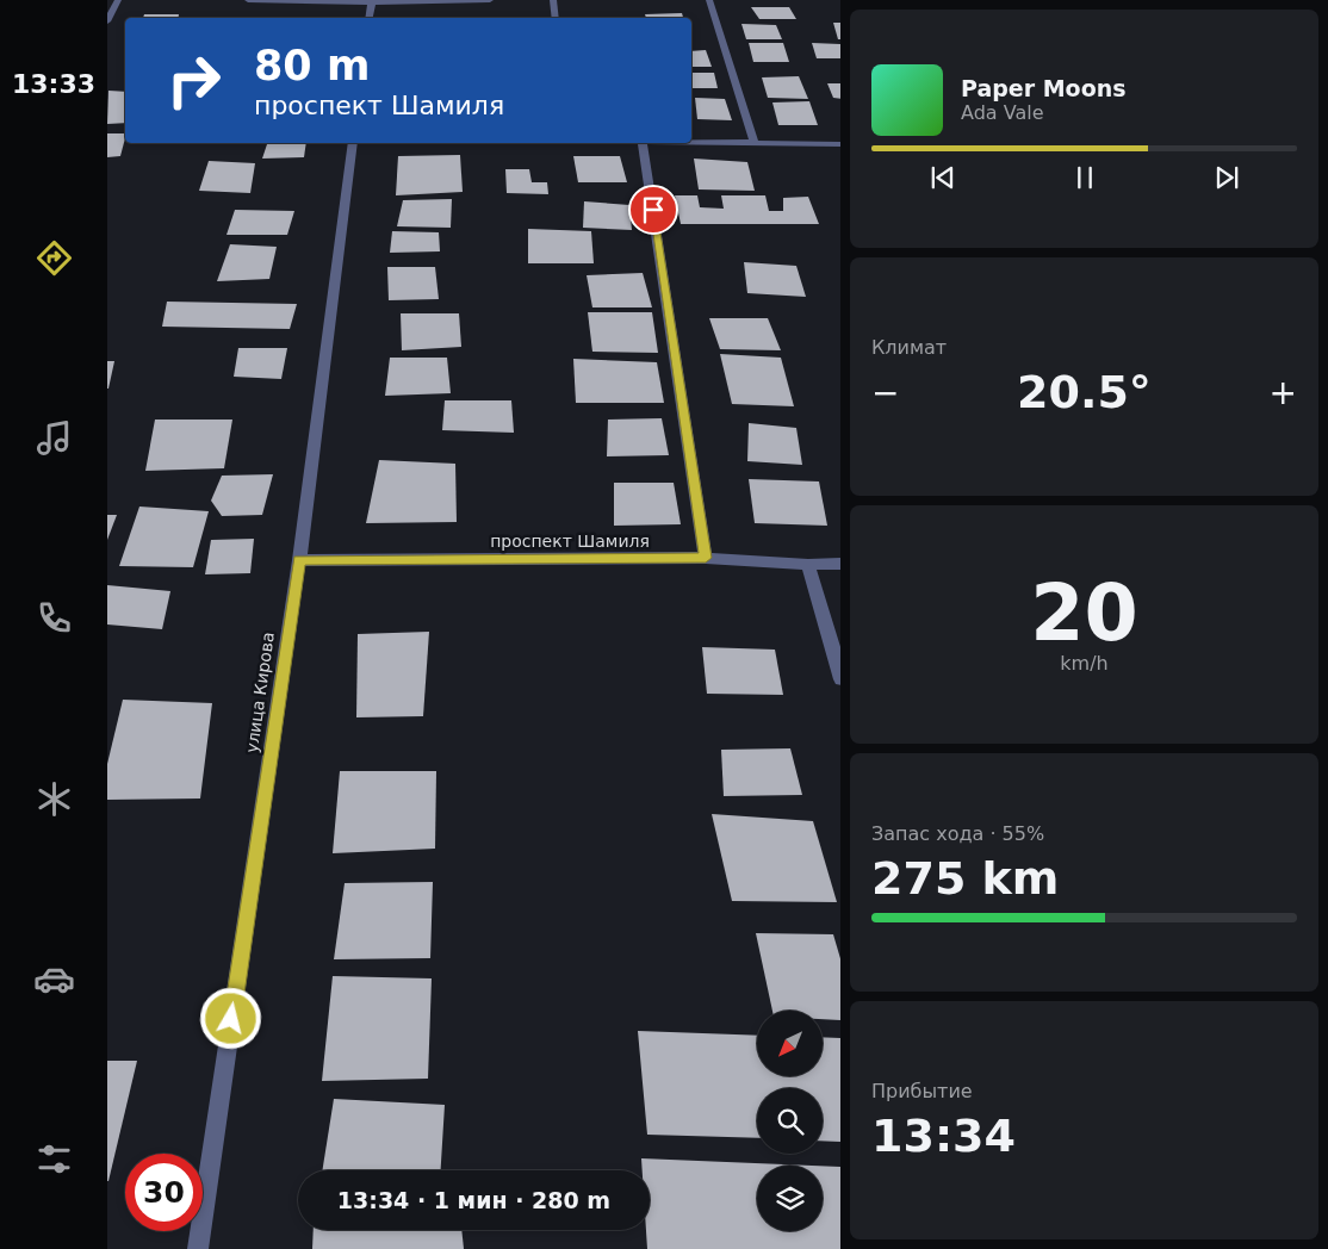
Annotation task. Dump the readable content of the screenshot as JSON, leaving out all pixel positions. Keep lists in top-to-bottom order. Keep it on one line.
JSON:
{"streets":{"street":["проспект Шамиля","улица Кирова"]},"crossings":[["проспект Шамиля","улица Кирова"]],"north":"bottom left","page":{"tabs":"13:33","turn":["80 m","проспект Шамиля"],"song":["Paper Moons","Ada Vale"],"tile":["Климат",["20","km/h"],["Запас хода · 55%","275 km"],["Прибытие","13:34"]],"heat":["−","20.5°","+"],"limit":"30","trip":"13:34 · 1 мин · 280 m"}}
